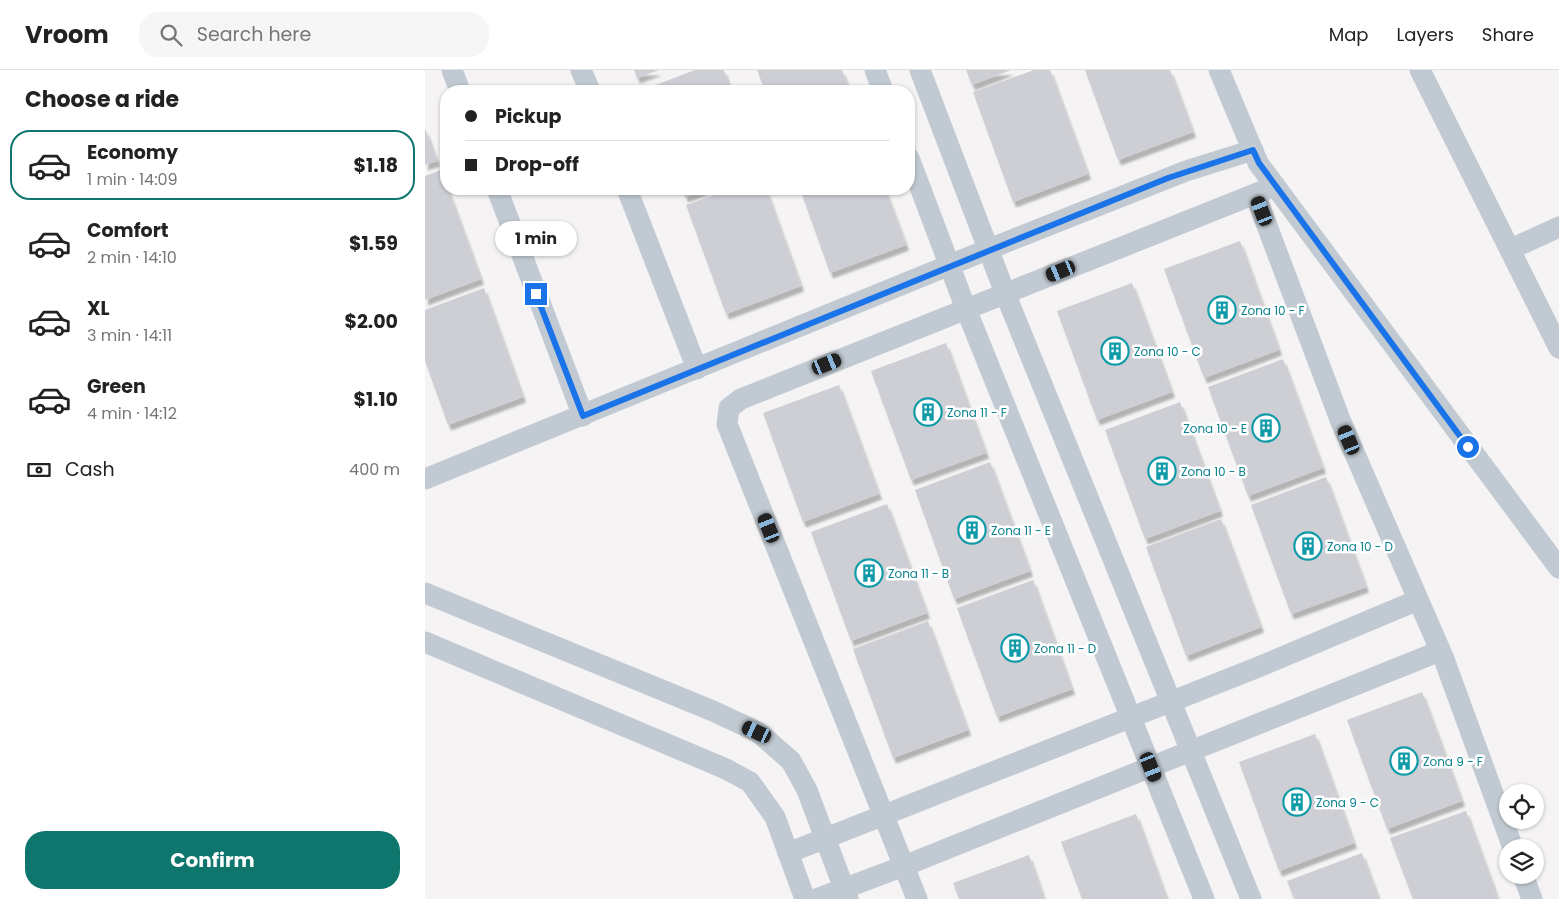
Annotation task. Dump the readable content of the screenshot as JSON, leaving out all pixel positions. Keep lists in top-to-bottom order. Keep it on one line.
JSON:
{"places":{"building":["Zona 10 - F","Zona 10 - C","Zona 11 - F","Zona 10 - E","Zona 10 - B","Zona 11 - E","Zona 10 - D","Zona 11 - B","Zona 11 - D","Zona 9 - F","Zona 9 - C"]},"page":{"header":"Vroom","search":"Search here","nav":["Map","Layers","Share"],"heading":"Choose a ride","banner":["Pickup","Drop-off"],"list":[{"name":"Economy","note":"1 min · 14:09","value":"$1.18"},{"name":"Comfort","note":"2 min · 14:10","value":"$1.59"},{"name":"XL","note":"3 min · 14:11","value":"$2.00"},{"name":"Green","note":"4 min · 14:12","value":"$1.10"}],"bubble":"1 min","pay":["Cash","400 m"],"buttons":"Confirm"}}
